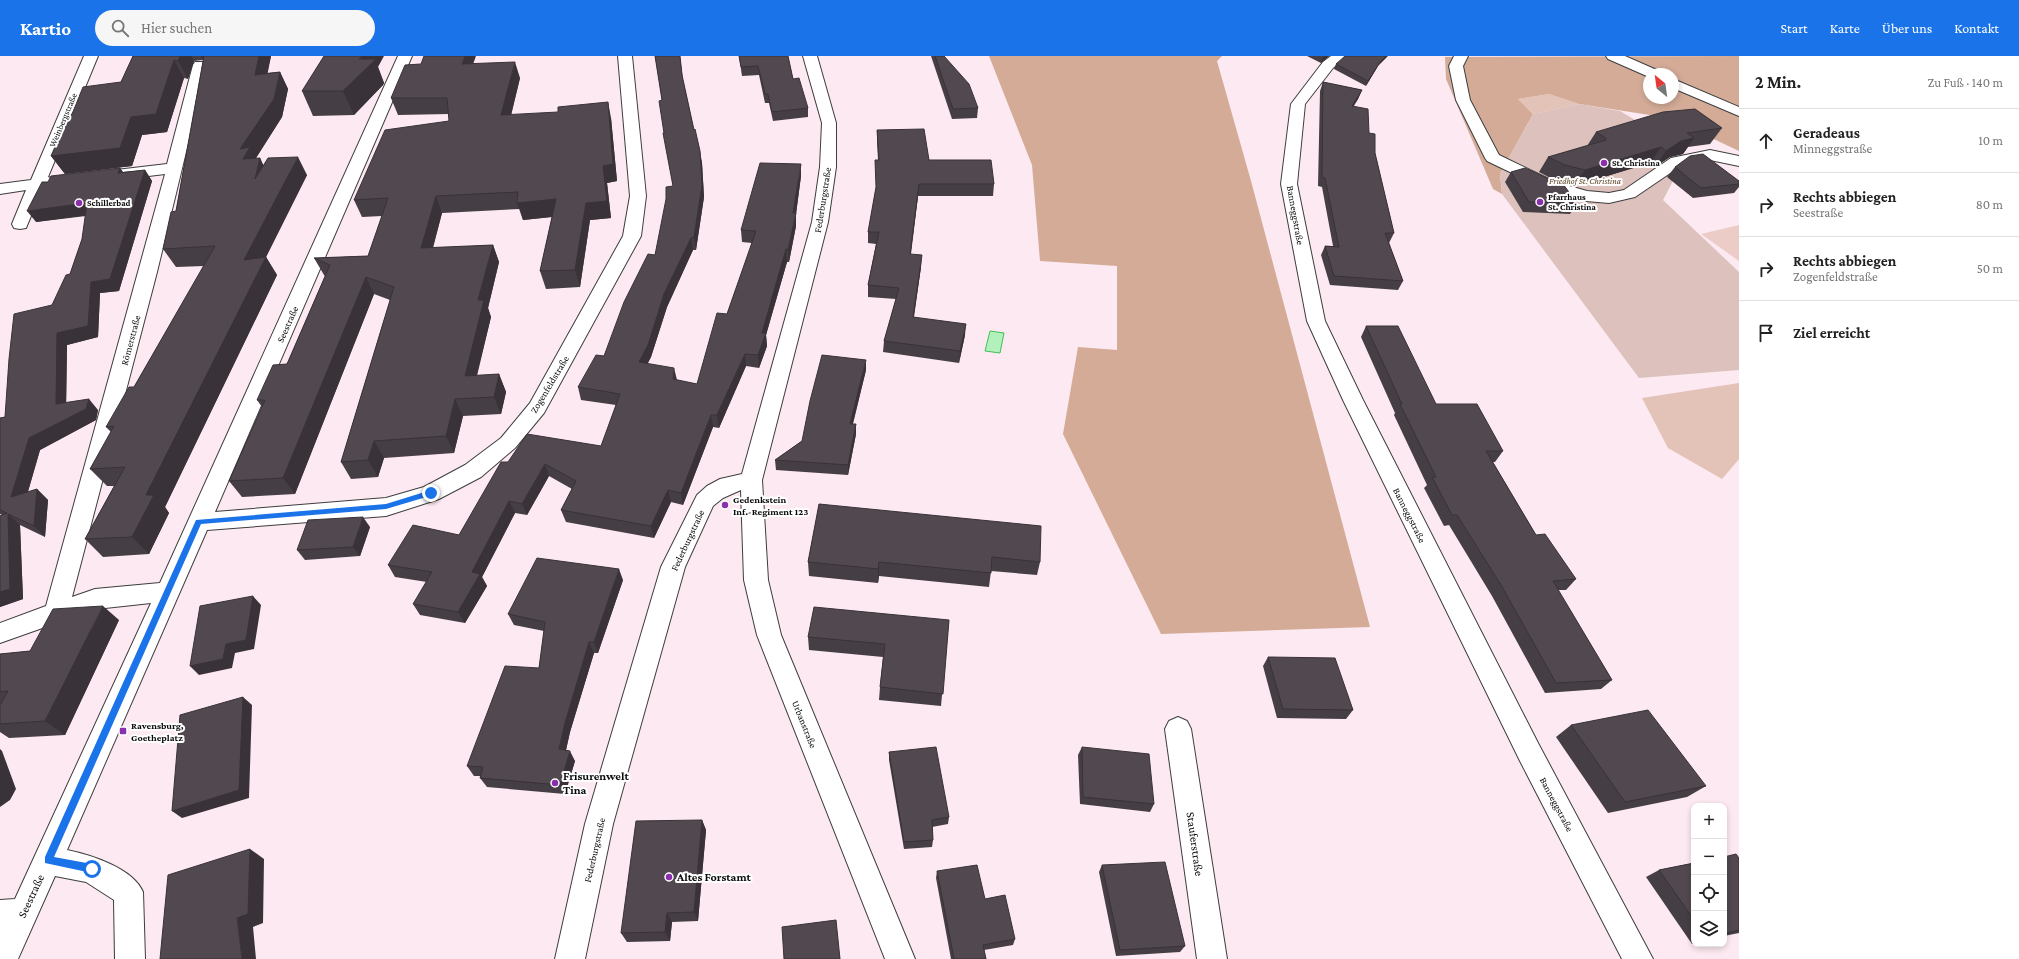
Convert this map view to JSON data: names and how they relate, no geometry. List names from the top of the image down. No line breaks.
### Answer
{"streets":{"street":["Weinbergstraße","Federburgstraße","Banneggstraße","Seestraße","Römerstraße","Zogenfeldstraße","Urbanstraße","Stauferstraße"]},"crossings":[["Federburgstraße","Urbanstraße"],["Seestraße","Zogenfeldstraße"]],"parks":["Friedhof St. Christina"],"places":{"other":["St. Christina","Pfarrhaus St. Christina","Schillerbad","Gedenkstein Inf.-Regiment 123","Frisurenwelt Tina","Altes Forstamt"],"transit":["Ravensburg, Goetheplatz"]},"north":"top left","page":{"header":"Kartio","search":"Hier suchen","nav":["Start","Karte","Über uns","Kontakt"],"heading":["2 Min.","Zu Fuß · 140 m"],"list":[["Geradeaus","Minneggstraße","10 m"],["Rechts abbiegen","Seestraße","80 m"],["Rechts abbiegen","Zogenfeldstraße","50 m"],"Ziel erreicht"],"map_buttons":["+","−"]}}
